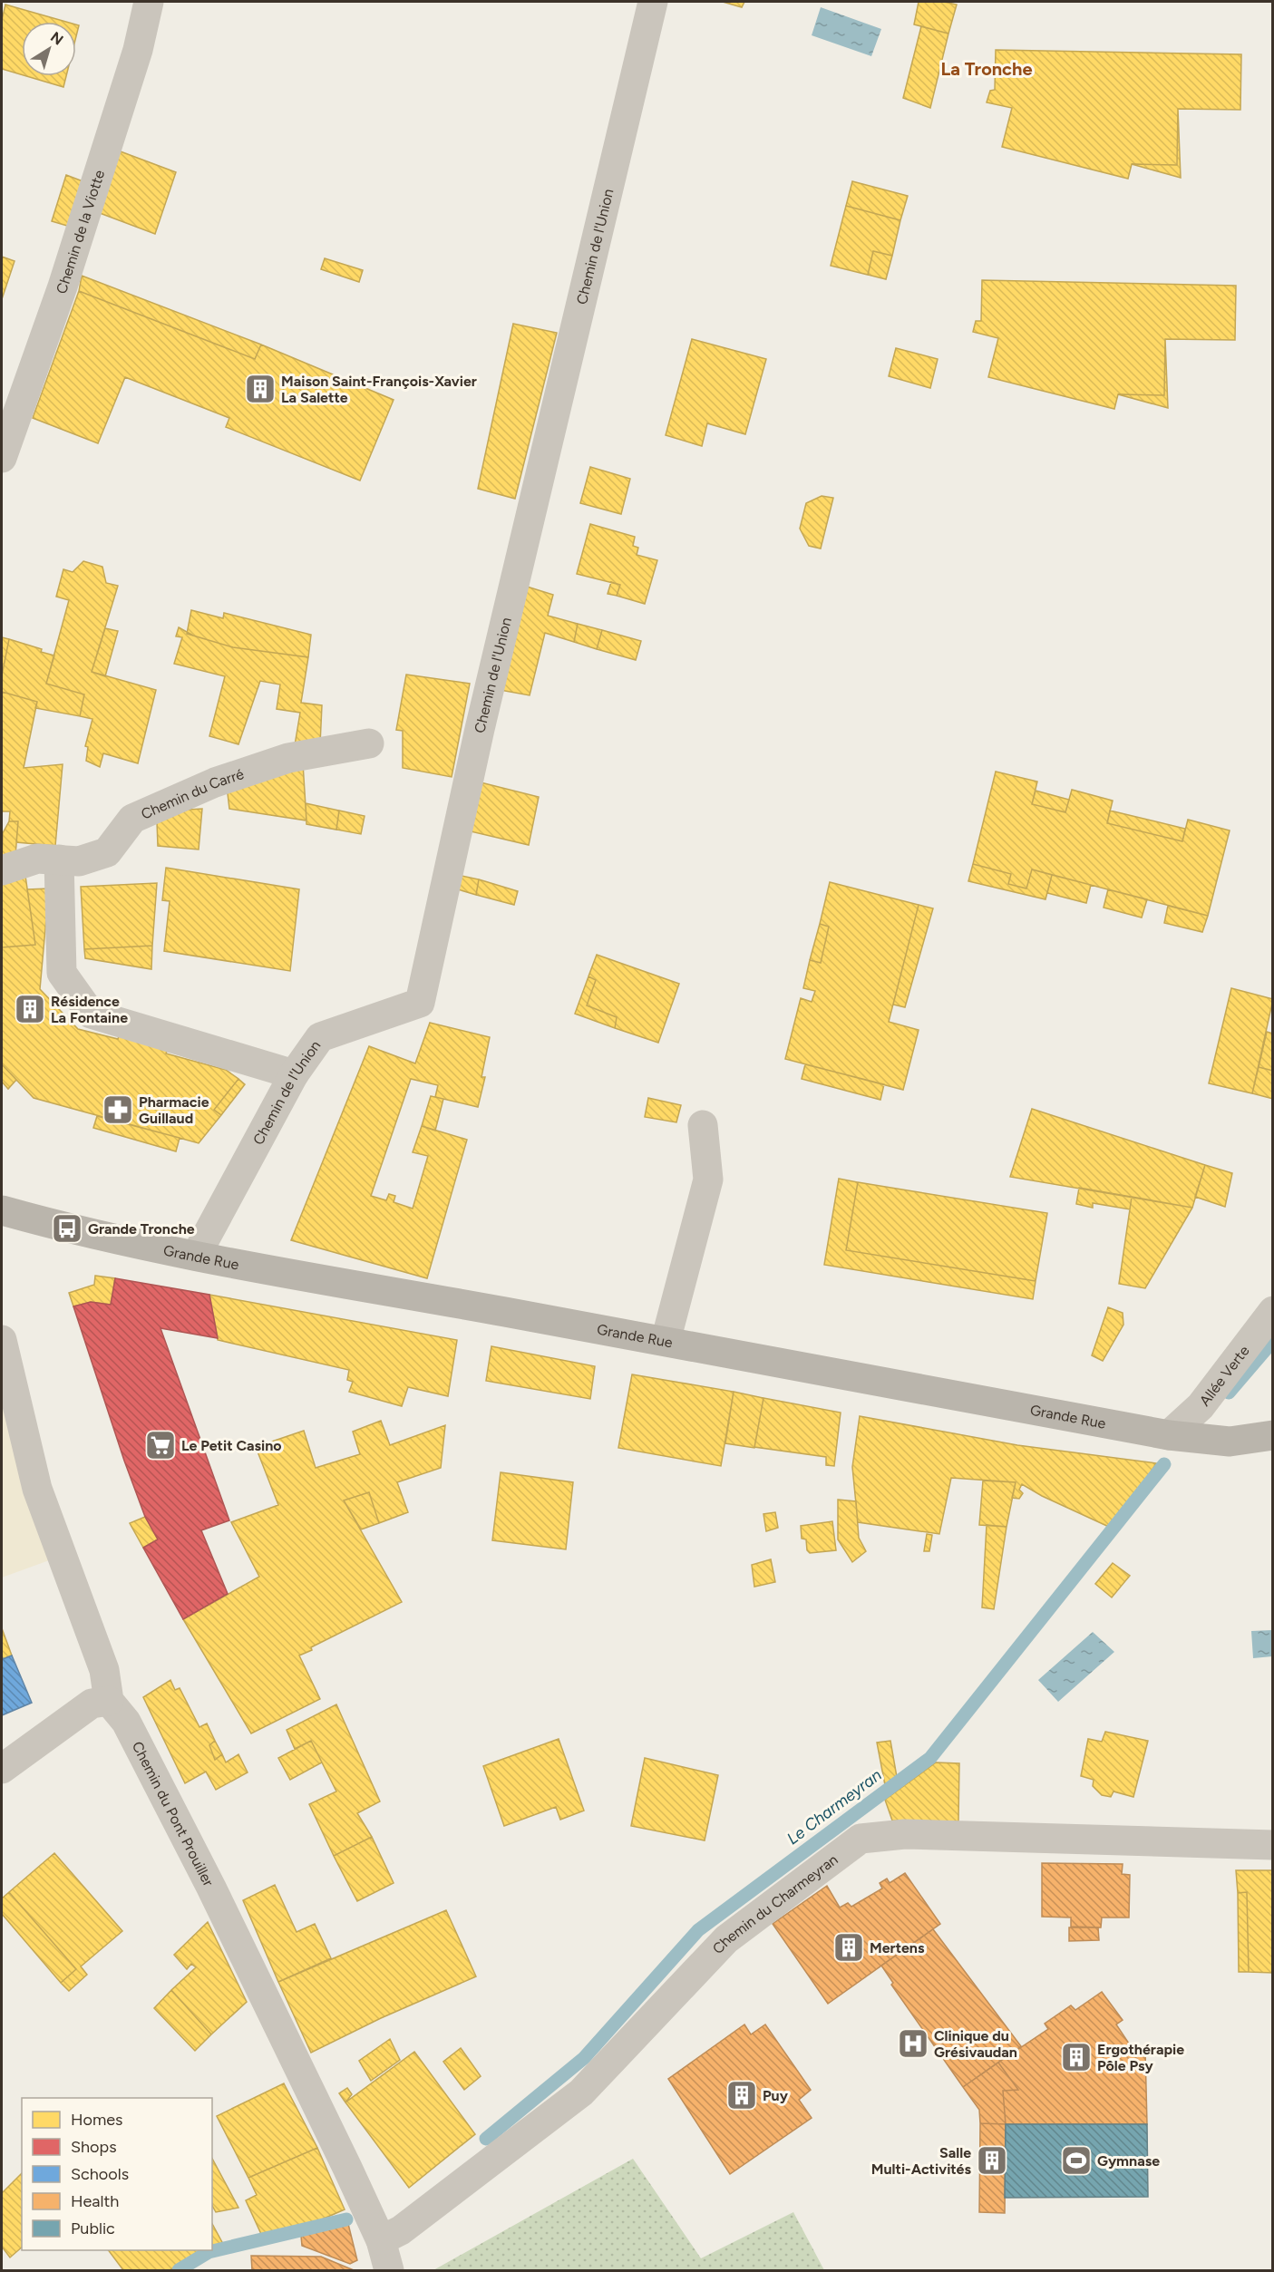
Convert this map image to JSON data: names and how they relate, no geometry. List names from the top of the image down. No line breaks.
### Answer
{"streets":{"street":["Chemin de la Viotte","Chemin de l'Union","Chemin du Carré","Grande Rue","Allée Verte","Chemin du Pont Prouiller","Chemin du Charmeyran"]},"crossings":[["Chemin de l'Union","Grande Rue"],["Grande Rue","Allée Verte"],["Chemin du Pont Prouiller","Chemin du Charmeyran"]],"districts":["La Tronche"],"water":["Le Charmeyran"],"places":{"building":["Maison Saint-François-Xavier La Salette","Résidence La Fontaine","Mertens","Ergothérapie Pôle Psy","Puy","Salle Multi-Activités"],"pharmacy":["Pharmacie Guillaud"],"bus stop":["Grande Tronche"],"supermarket":["Le Petit Casino"],"hospital":["Clinique du Grésivaudan"],"sports":["Gymnase"]},"legend":["Homes","Shops","Schools","Health","Public"],"north":"top right"}
